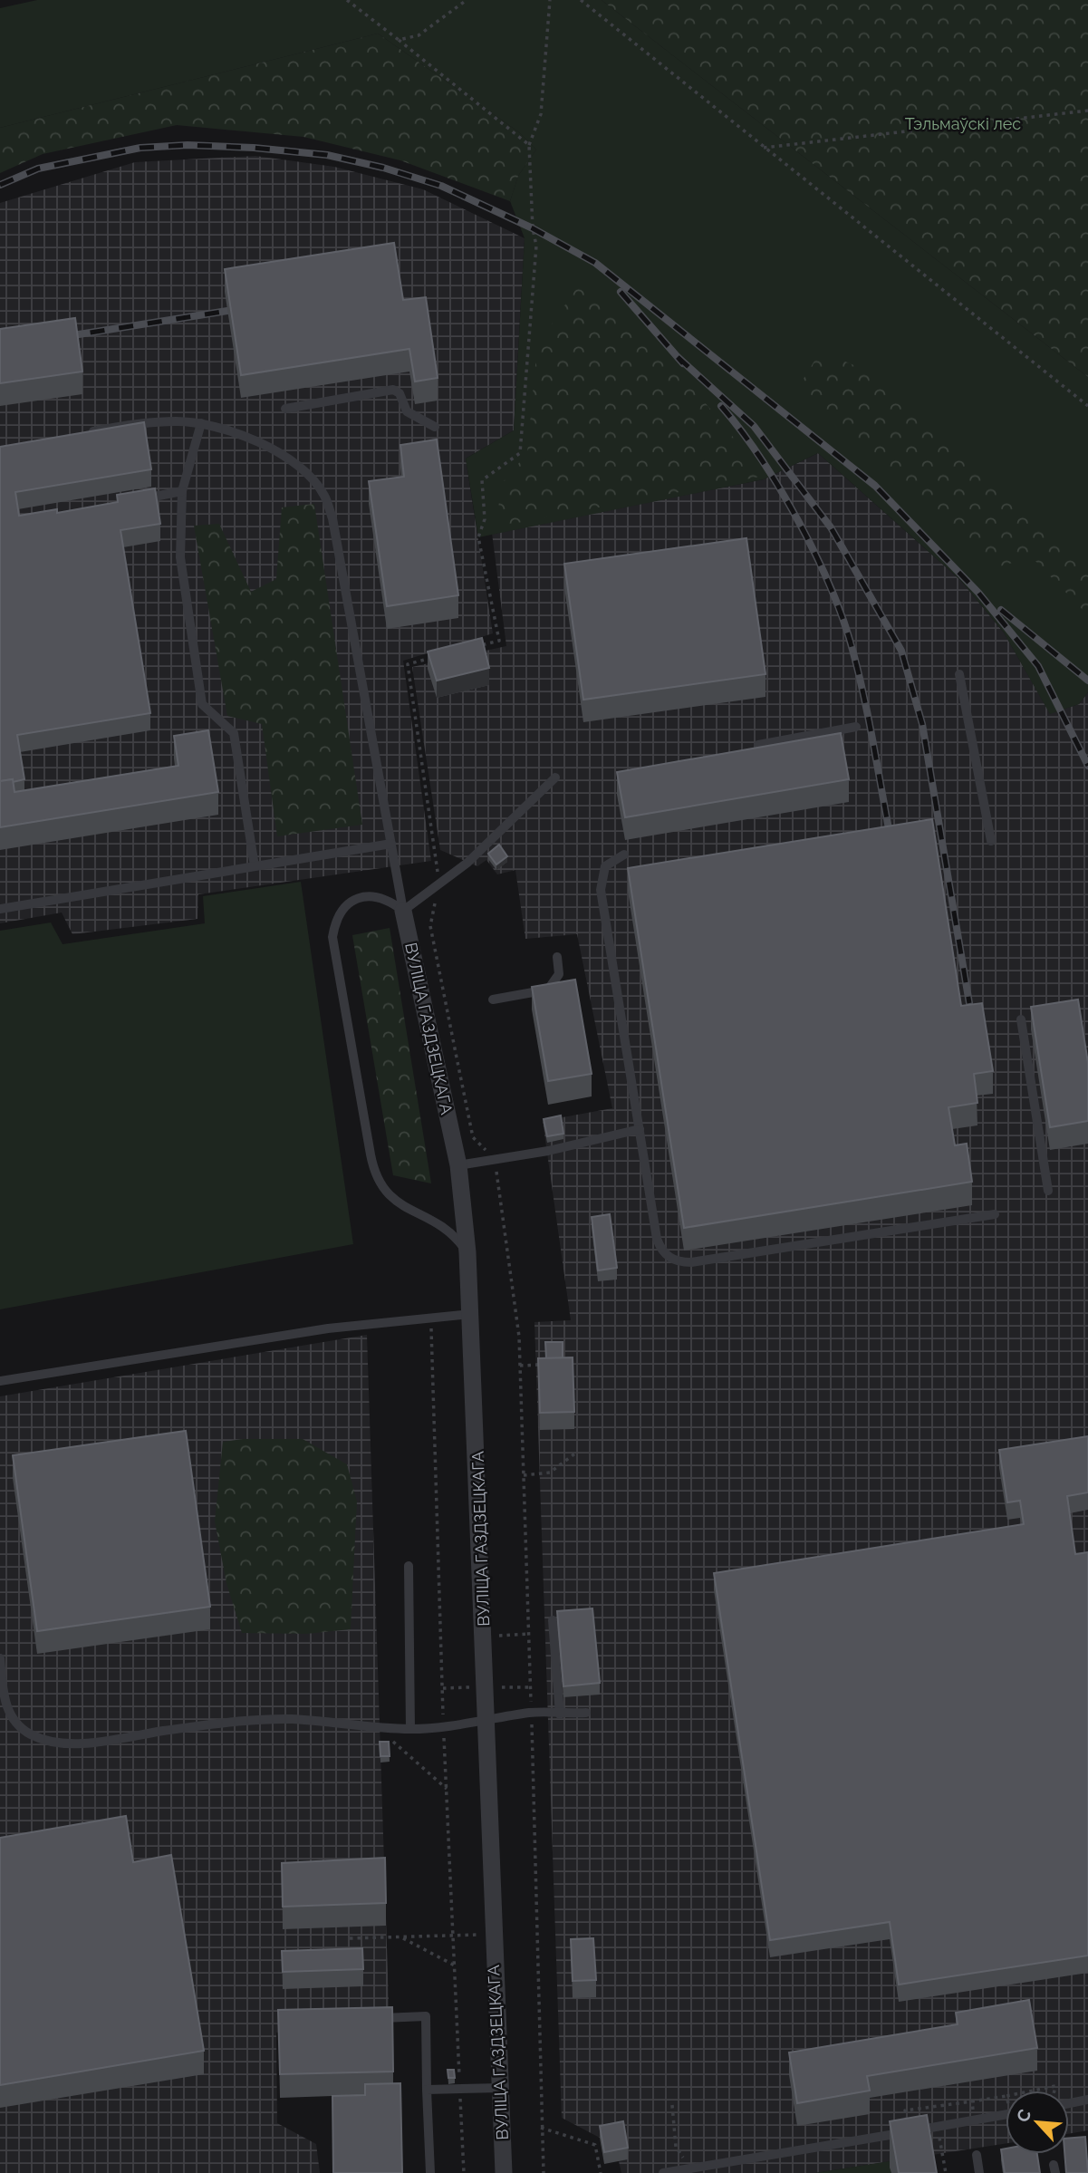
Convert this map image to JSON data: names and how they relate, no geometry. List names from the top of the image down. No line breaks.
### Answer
{"streets":{"street":["ВУЛІЦА ГАЗДЗЕЦКАГА"]},"parks":["Тэльмаўскі лес"],"north":"top left"}
